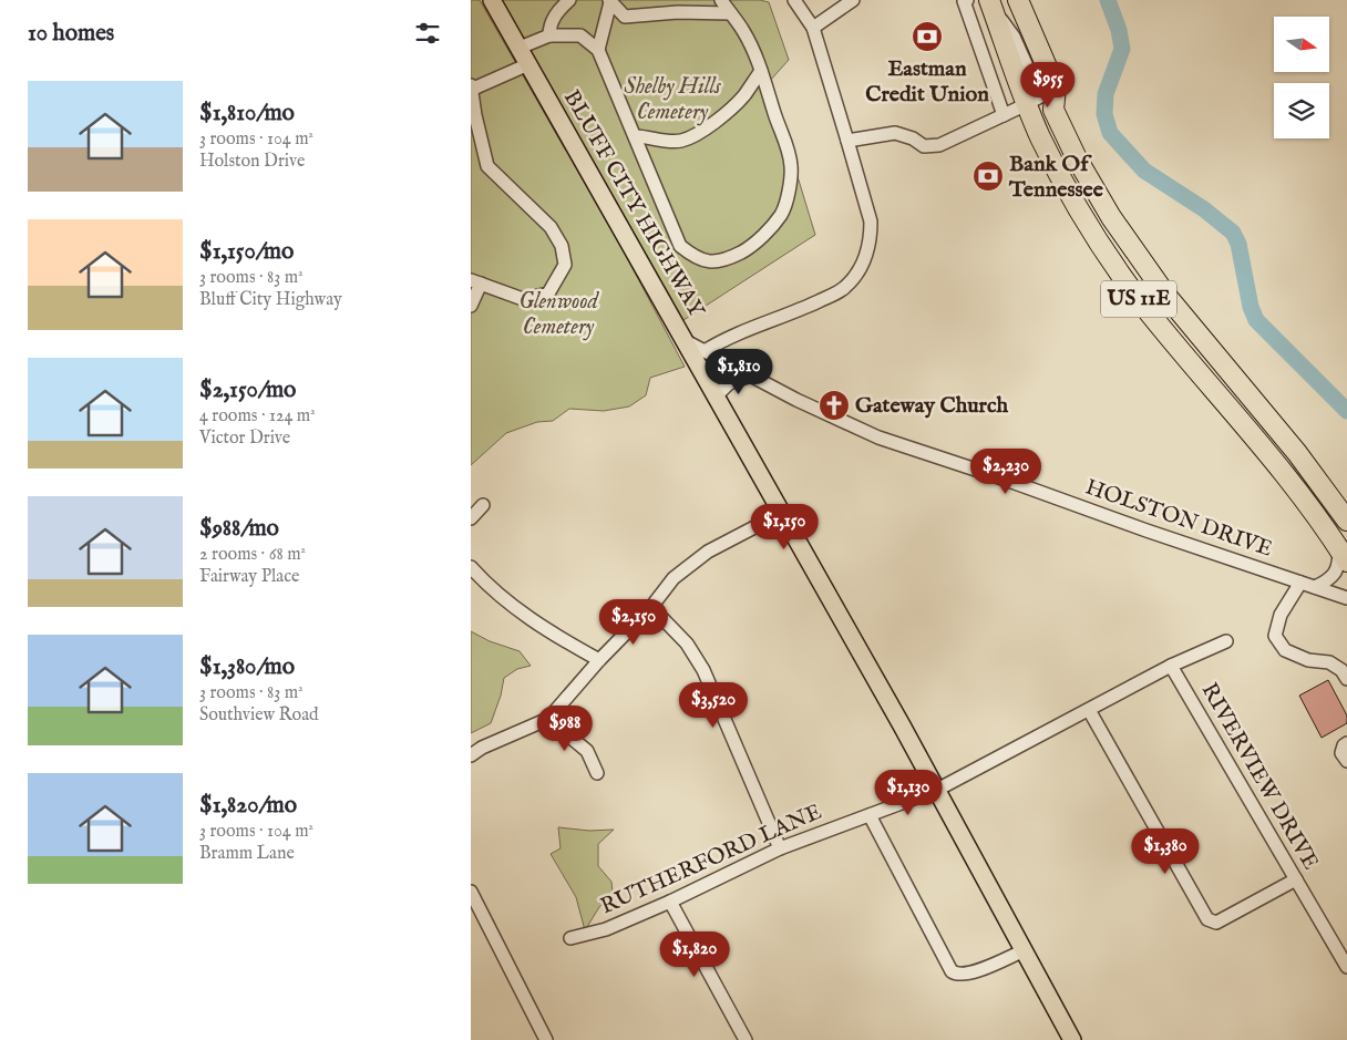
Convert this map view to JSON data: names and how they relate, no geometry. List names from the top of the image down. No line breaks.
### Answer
{"streets":{"highway":["US 11E"],"main road":["BLUFF CITY HIGHWAY"],"street":["HOLSTON DRIVE","RIVERVIEW DRIVE","RUTHERFORD LANE"]},"crossings":[["BLUFF CITY HIGHWAY","HOLSTON DRIVE"],["BLUFF CITY HIGHWAY","RUTHERFORD LANE"],["RIVERVIEW DRIVE","RUTHERFORD LANE"]],"parks":["Shelby Hills Cemetery","Glenwood Cemetery"],"places":{"bank":["Eastman Credit Union","Bank Of Tennessee"],"church":["Gateway Church"]},"north":"right","page":{"heading":"10 homes","price":["$955","$1,810","$2,230","$1,150","$2,150","$3,520","$988","$1,130","$1,380","$1,820"],"list":[{"name":"$1,810/mo","note":"3 rooms · 104 m² · Holston Drive"},{"name":"$1,150/mo","note":"3 rooms · 83 m² · Bluff City Highway"},{"name":"$2,150/mo","note":"4 rooms · 124 m² · Victor Drive"},{"name":"$988/mo","note":"2 rooms · 68 m² · Fairway Place"},{"name":"$1,380/mo","note":"3 rooms · 83 m² · Southview Road"},{"name":"$1,820/mo","note":"3 rooms · 104 m² · Bramm Lane"}]}}
